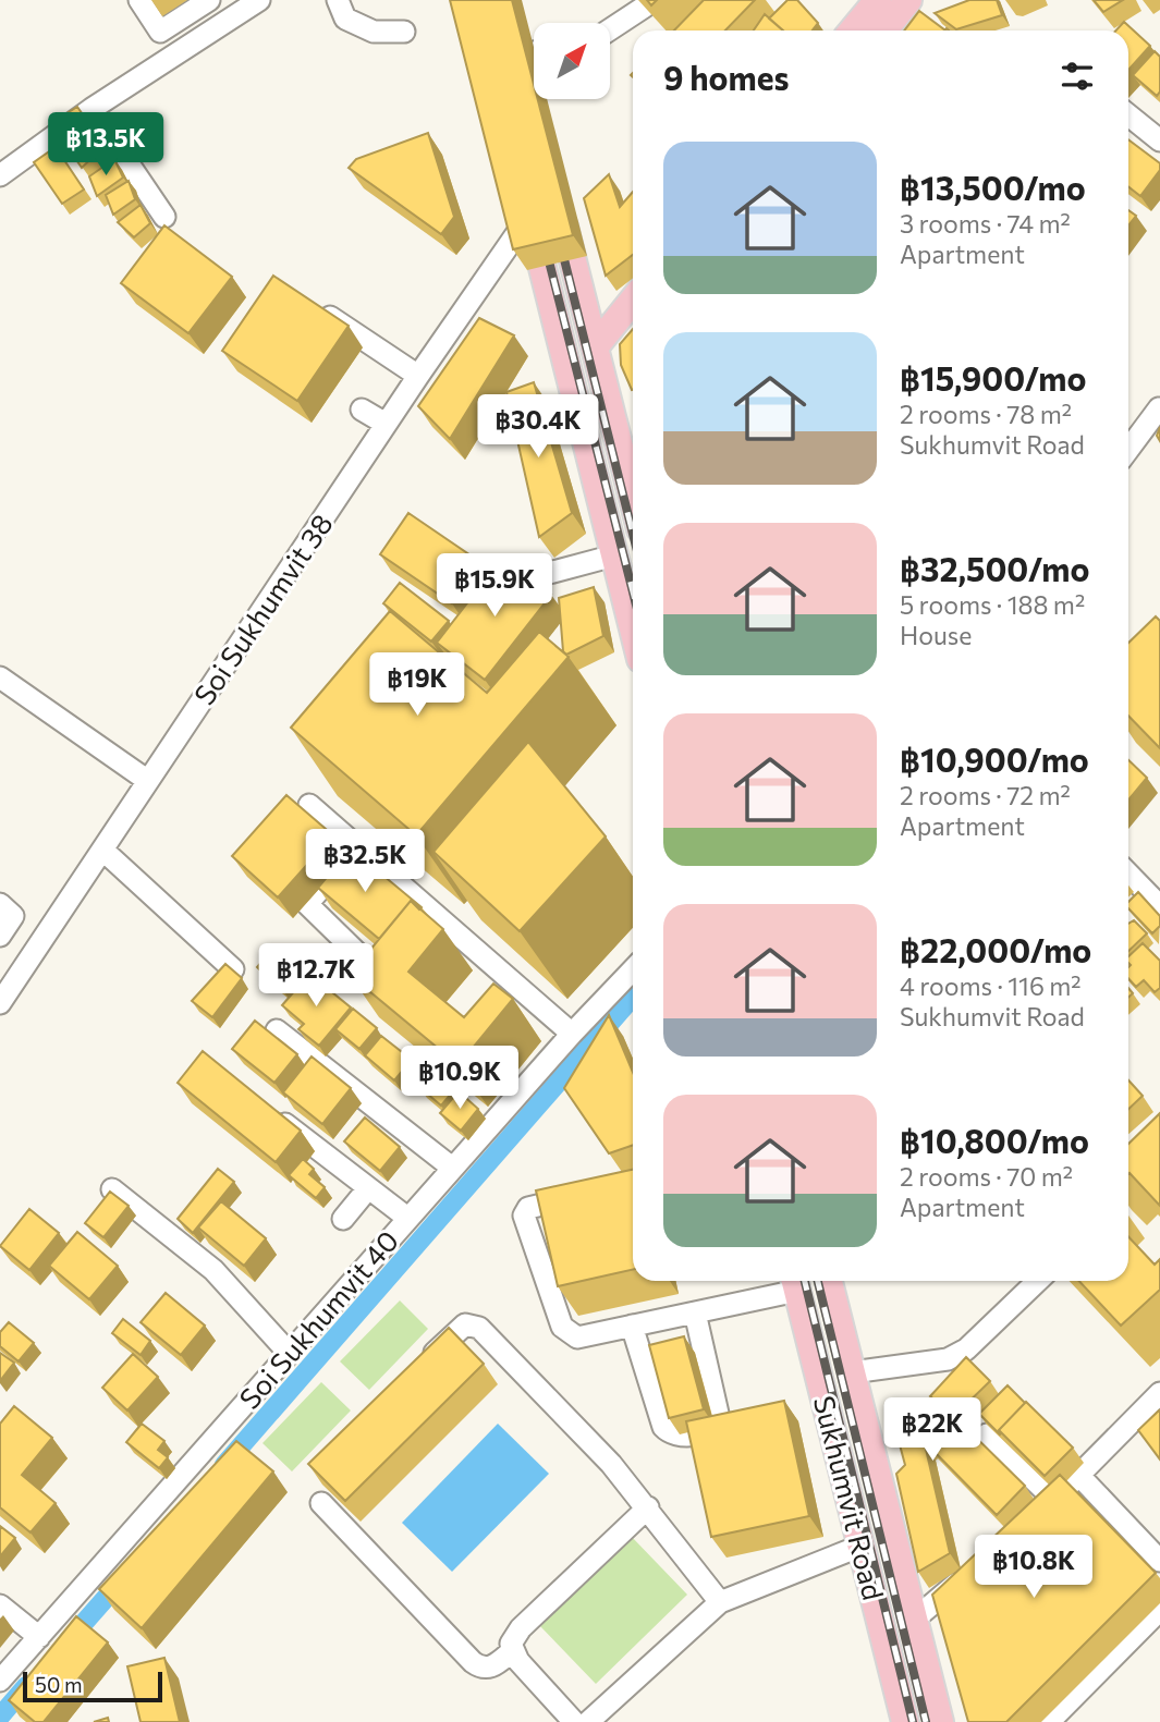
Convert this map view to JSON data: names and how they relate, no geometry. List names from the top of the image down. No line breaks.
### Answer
{"streets":{"main road":["Sukhumvit Road"],"street":["Soi Sukhumvit 38","Soi Sukhumvit 40"]},"scale_bar":"50 m","north":"top right","page":{"heading":"9 homes","price":["฿13.5K","฿30.4K","฿15.9K","฿19K","฿32.5K","฿12.7K","฿10.9K","฿22K","฿10.8K"],"list":[{"name":"฿13,500/mo","note":"3 rooms · 74 m² · Apartment"},{"name":"฿15,900/mo","note":"2 rooms · 78 m² · Sukhumvit Road"},{"name":"฿32,500/mo","note":"5 rooms · 188 m² · House"},{"name":"฿10,900/mo","note":"2 rooms · 72 m² · Apartment"},{"name":"฿22,000/mo","note":"4 rooms · 116 m² · Sukhumvit Road"},{"name":"฿10,800/mo","note":"2 rooms · 70 m² · Apartment"}],"scale":"50 m"}}
